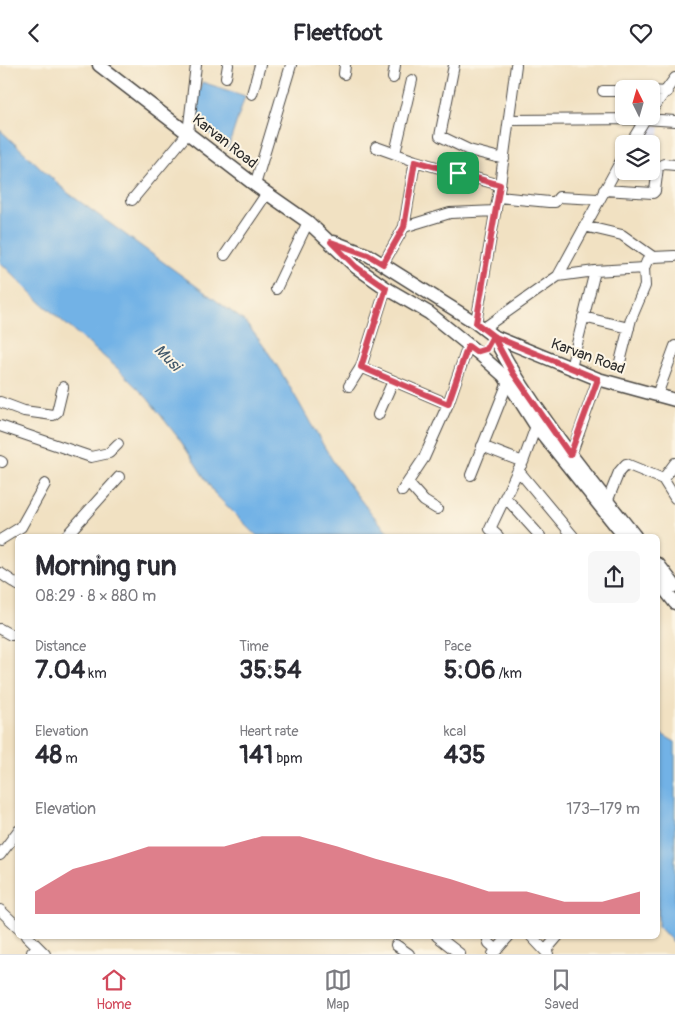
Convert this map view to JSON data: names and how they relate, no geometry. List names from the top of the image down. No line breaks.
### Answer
{"streets":{"street":["Karvan Road"]},"water":["Musi"],"north":"top","page":{"header":"Fleetfoot","heading":["Morning run","08:29 · 8 × 880 m"],"stats":[["Distance","7.04 km"],["Time","35:54"],["Pace","5:06 /km"],["Elevation","48 m"],["Heart rate","141 bpm"],["kcal","435"]],"chart":["Elevation","173–179 m"],"tabs":["Home","Map","Saved"]}}
